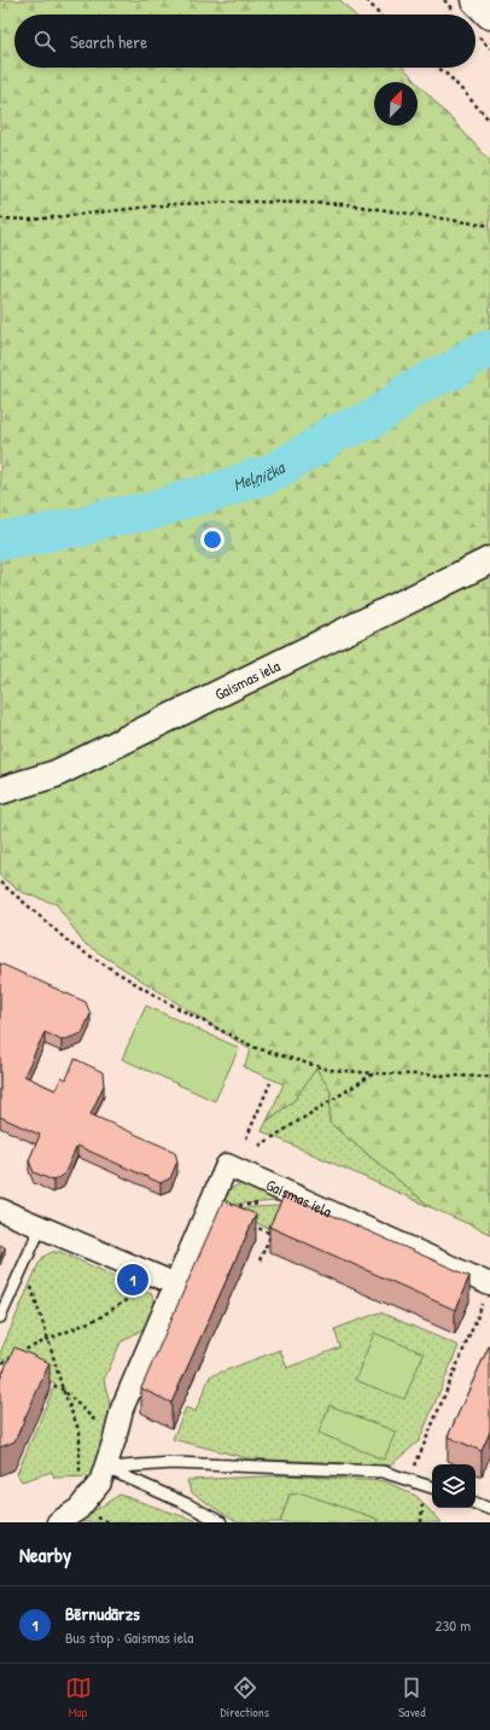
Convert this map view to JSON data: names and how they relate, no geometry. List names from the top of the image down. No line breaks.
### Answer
{"streets":{"street":["Gaismas iela"]},"water":["Meļņička"],"north":"top right","page":{"search":"Search here","pins":"1","heading":"Nearby","list":[{"mark":"1","name":"Bērnudārzs","note":"Bus stop · Gaismas iela","value":"230 m"}],"nav":["Map","Directions","Saved"]}}
